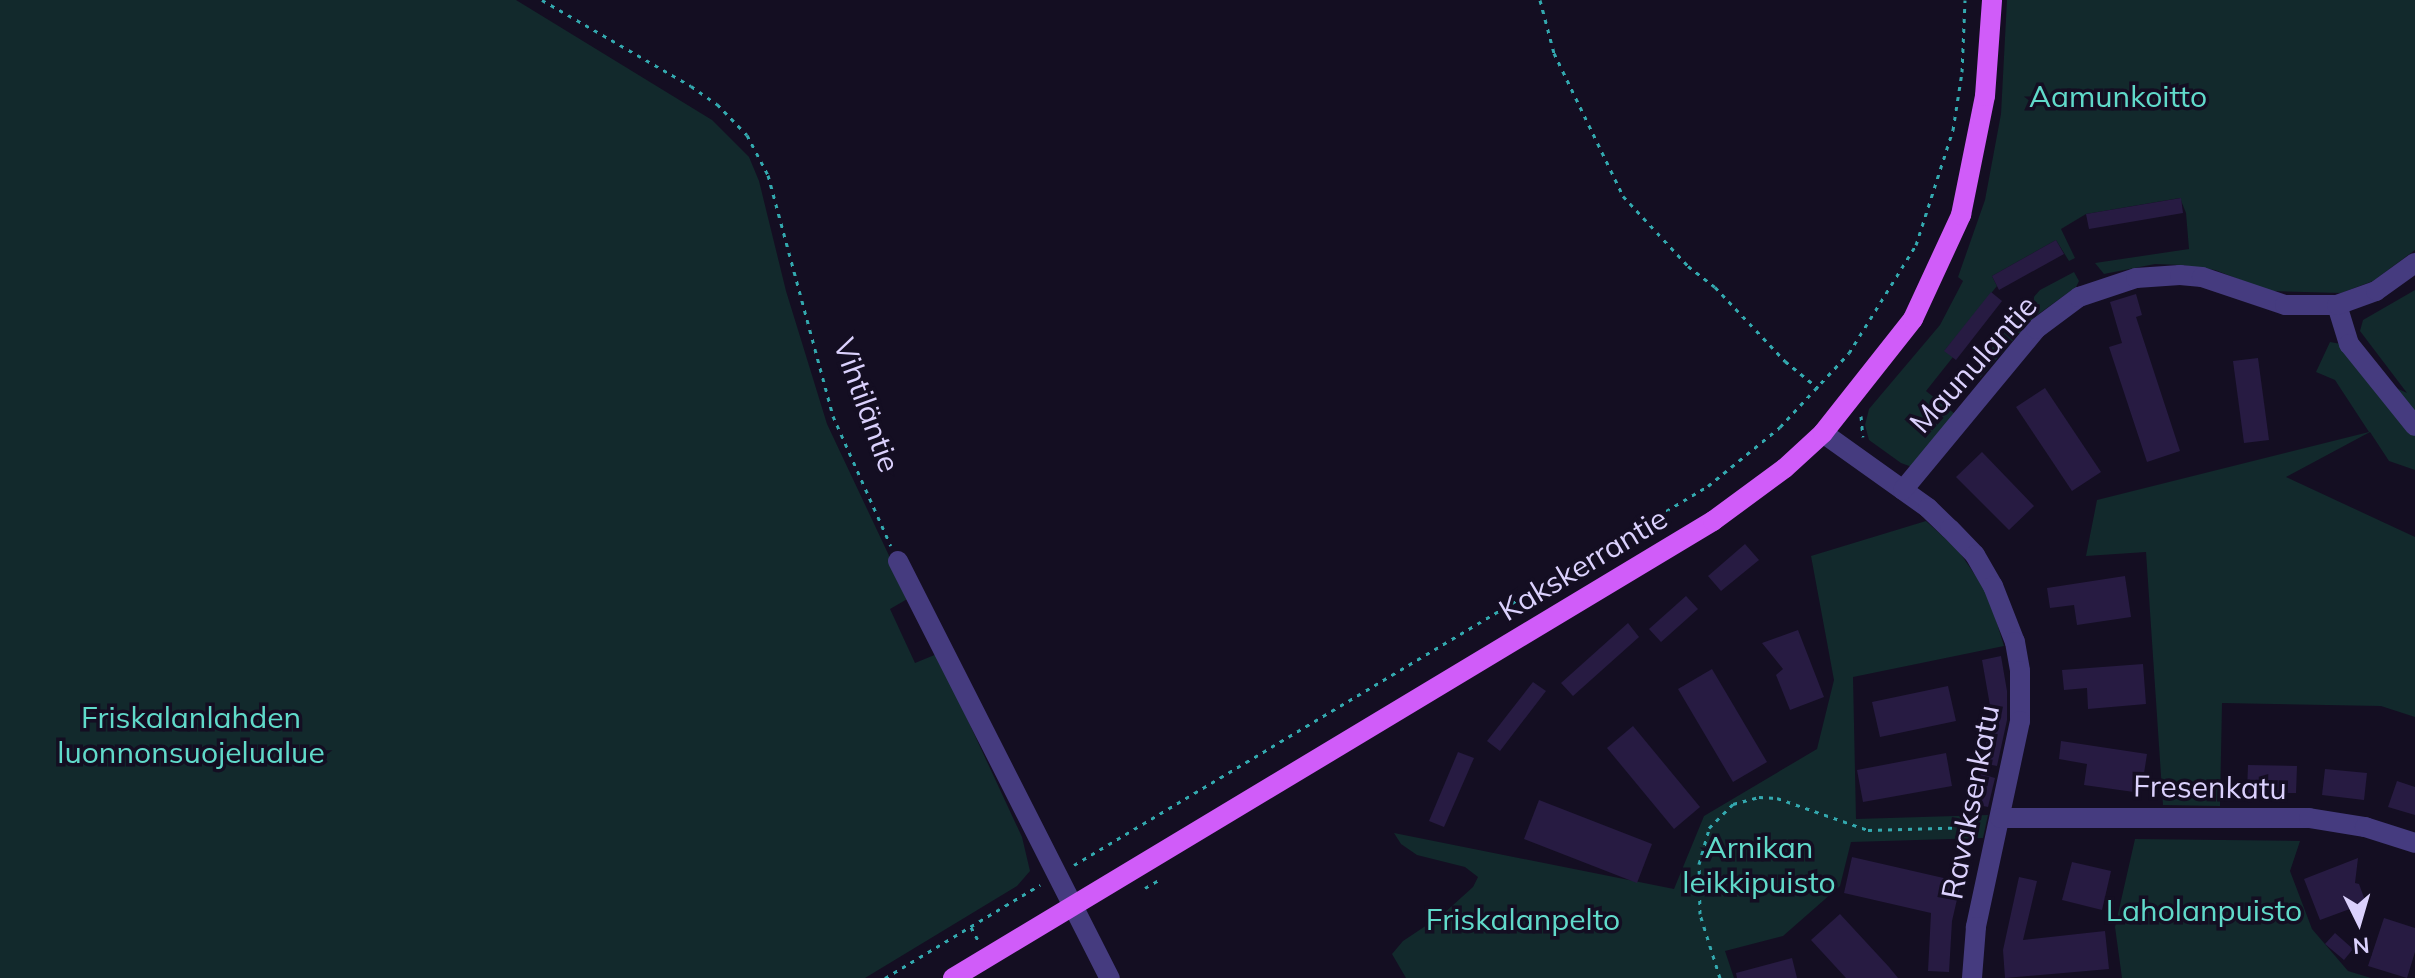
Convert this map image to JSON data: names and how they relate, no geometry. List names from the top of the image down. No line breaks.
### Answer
{"streets":{"main road":["Kakskerrantie"],"street":["Maunulantie","Fresenkatu","Ravaksenkatu"],"path":["Vihtiläntie"]},"crossings":[["Maunulantie","Ravaksenkatu"],["Kakskerrantie","Ravaksenkatu"],["Fresenkatu","Ravaksenkatu"]],"parks":["Aamunkoitto","Friskalanlahden luonnonsuojelualue","Arnikan leikkipuisto","Laholanpuisto","Friskalanpelto"],"north":"bottom"}
